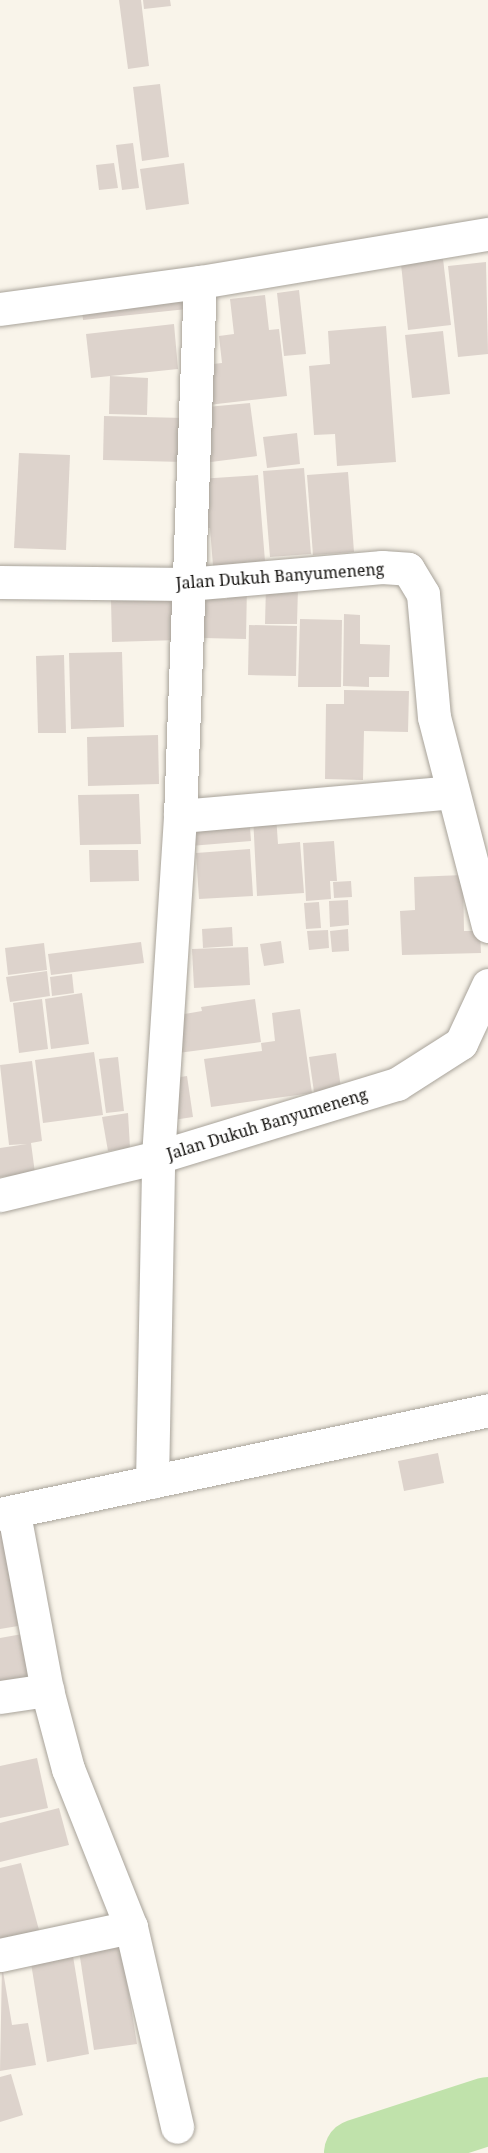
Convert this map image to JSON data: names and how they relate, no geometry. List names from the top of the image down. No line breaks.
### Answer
{"streets":{"street":["Jalan Dukuh Banyumeneng"]}}
